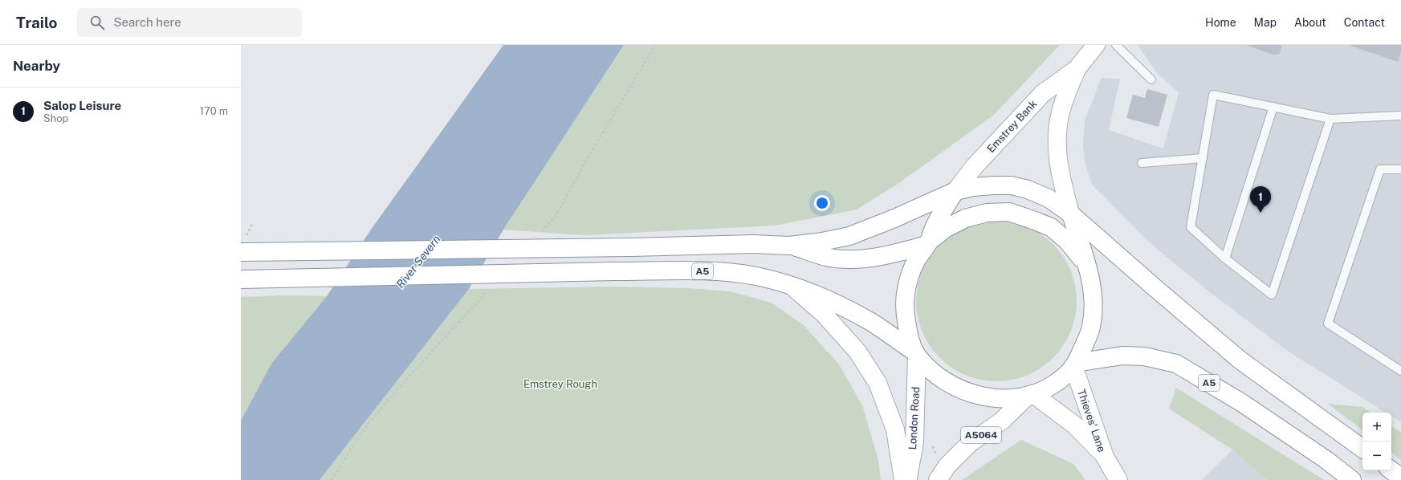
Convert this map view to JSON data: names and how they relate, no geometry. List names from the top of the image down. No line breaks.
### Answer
{"streets":{"main road":["Emstrey Bank","A5","London Road","Thieves' Lane","A5064"]},"crossings":[["Emstrey Bank","A5"],["Emstrey Bank","Thieves' Lane"],["Emstrey Bank","A5064"],["A5","London Road"],["A5","Thieves' Lane"],["Thieves' Lane","A5064"]],"water":["River Severn"],"parks":["Emstrey Rough"],"page":{"header":"Trailo","search":"Search here","nav":["Home","Map","About","Contact"],"heading":"Nearby","list":[{"mark":"1","name":"Salop Leisure","note":"Shop","value":"170 m"}],"pins":"1","map_buttons":["+","−"]}}
